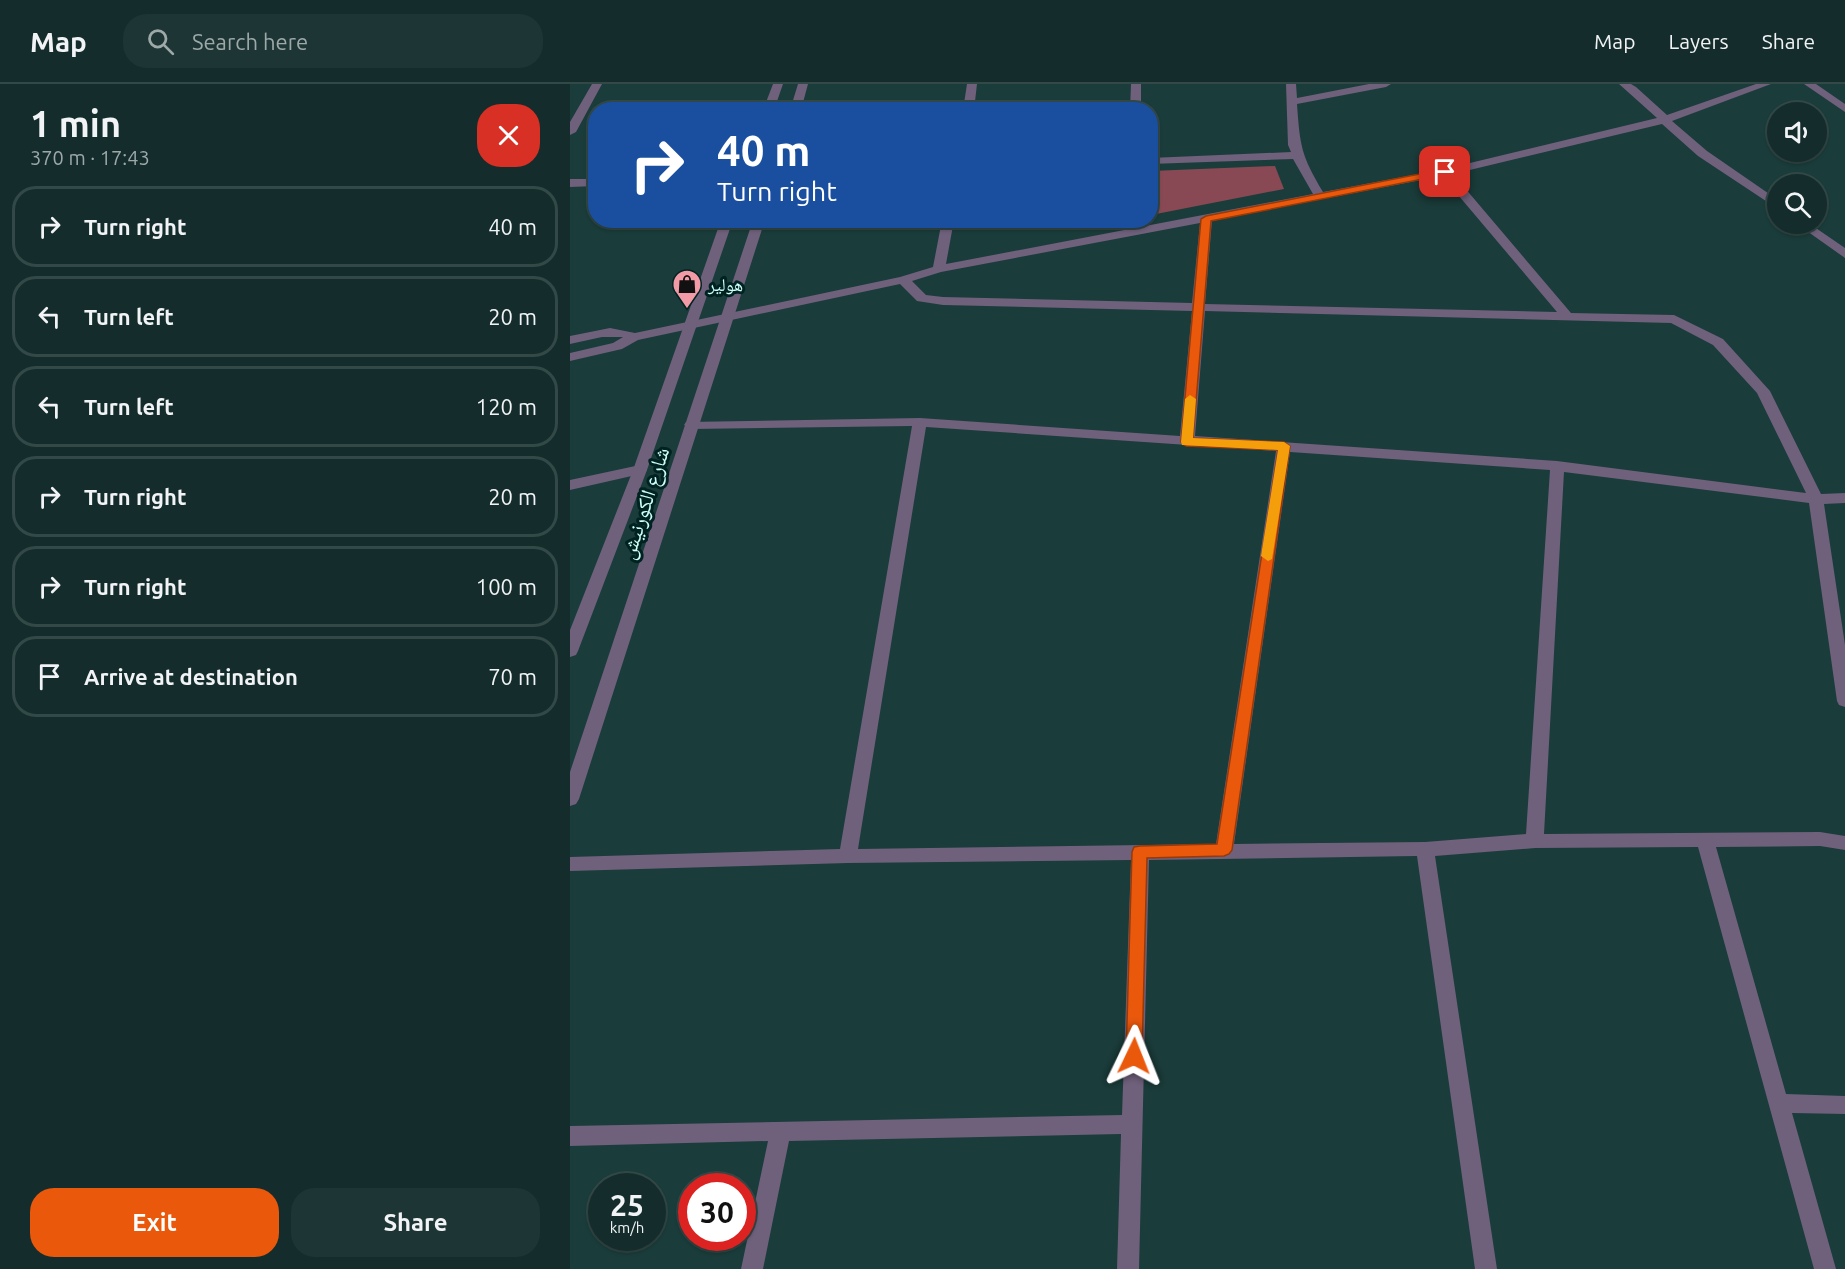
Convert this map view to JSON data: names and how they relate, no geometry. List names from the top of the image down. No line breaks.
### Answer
{"streets":{"street":["شارع الكورنيش"]},"places":{"shop":["هولير"]},"page":{"header":"Map","search":"Search here","nav":["Map","Layers","Share"],"heading":["1 min","370 m · 17:43"],"turn":["40 m","Turn right"],"list":[{"name":"Turn right","value":"40 m"},{"name":"Turn left","value":"20 m"},{"name":"Turn left","value":"120 m"},{"name":"Turn right","value":"20 m"},{"name":"Turn right","value":"100 m"},{"name":"Arrive at destination","value":"70 m"}],"speed":"25 km/h","limit":"30","buttons":["Exit","Share"]}}
